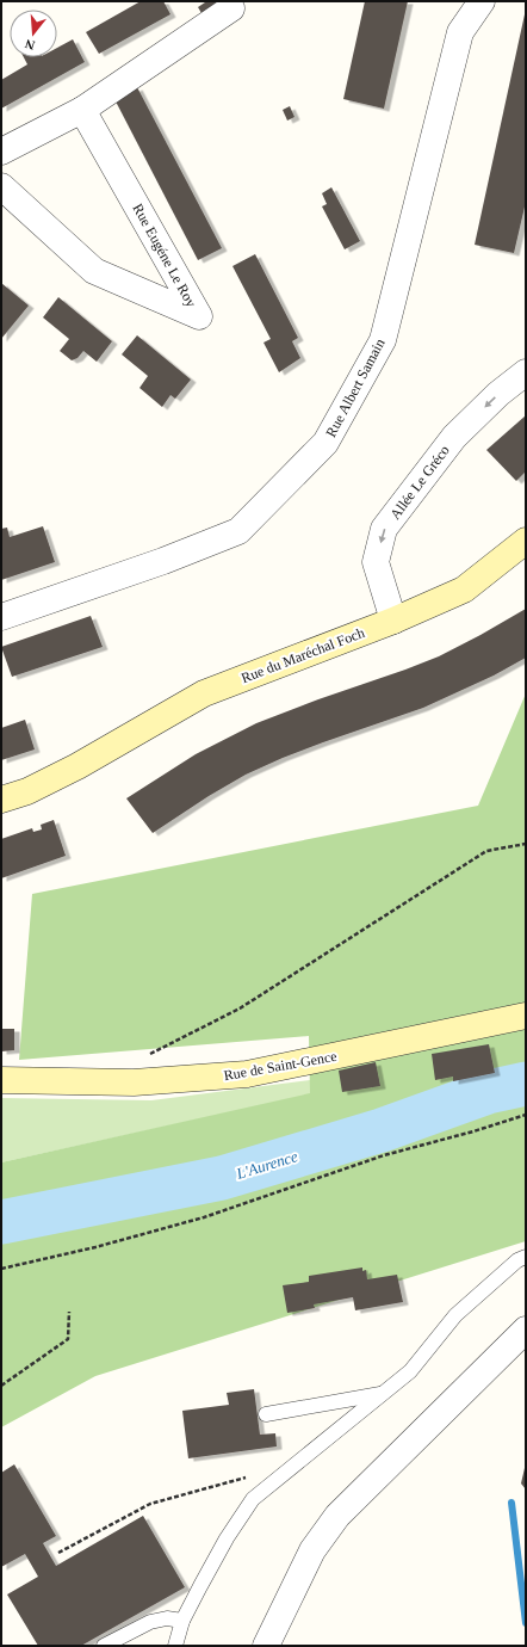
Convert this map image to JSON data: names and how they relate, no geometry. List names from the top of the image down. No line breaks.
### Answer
{"streets":{"street":["Rue Eugéne Le Roy","Rue Albert Samain","Allée Le Gréco","Rue du Maréchal Foch","Rue de Saint-Gence"]},"crossings":[["Allée Le Gréco","Rue du Maréchal Foch"]],"one_way":["Allée Le Gréco"],"water":["L'Aurence"],"north":"bottom"}
